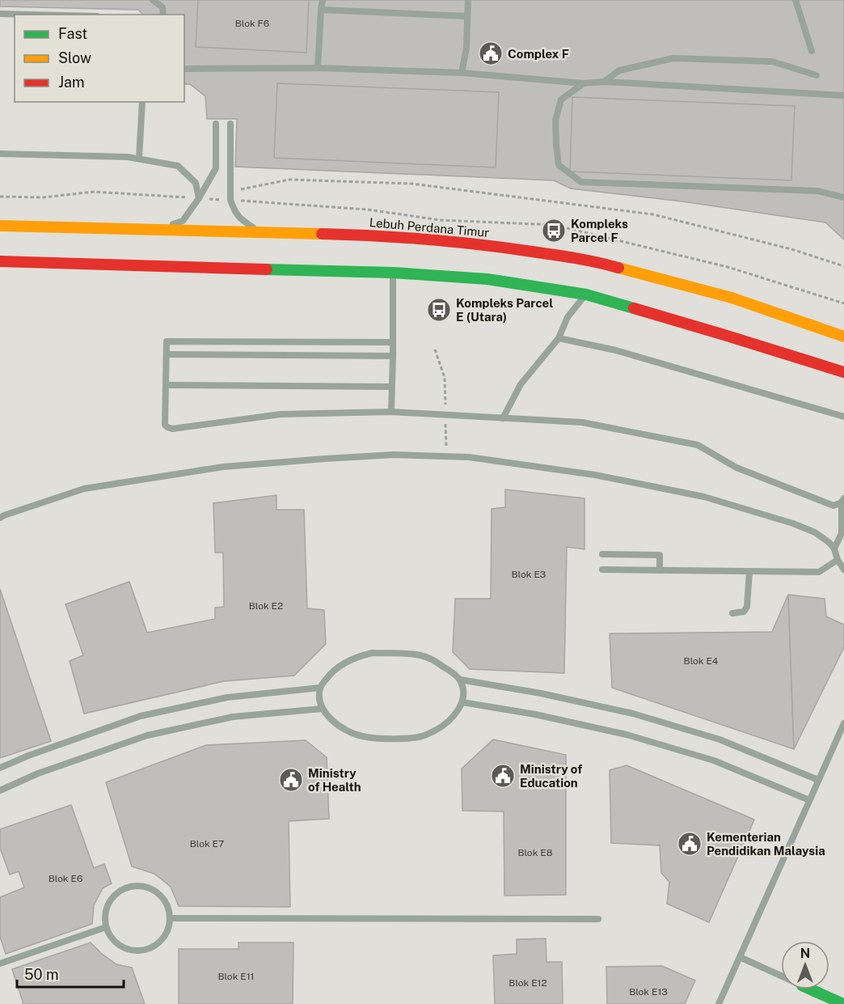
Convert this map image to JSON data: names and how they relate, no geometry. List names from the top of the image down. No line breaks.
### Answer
{"streets":{"main road":["Lebuh Perdana Timur"]},"places":{"public building":["Complex F","Ministry of Education","Ministry of Health","Kementerian Pendidikan Malaysia"],"bus stop":["Kompleks Parcel F","Kompleks Parcel E (Utara)"]},"house_numbers":["Blok F6","Blok E3","Blok E2","Blok E4","Blok E7","Blok E8","Blok E6","Blok E11","Blok E12","Blok E13"],"legend":["Fast","Slow","Jam"],"scale_bar":"50 m","north":"top"}
